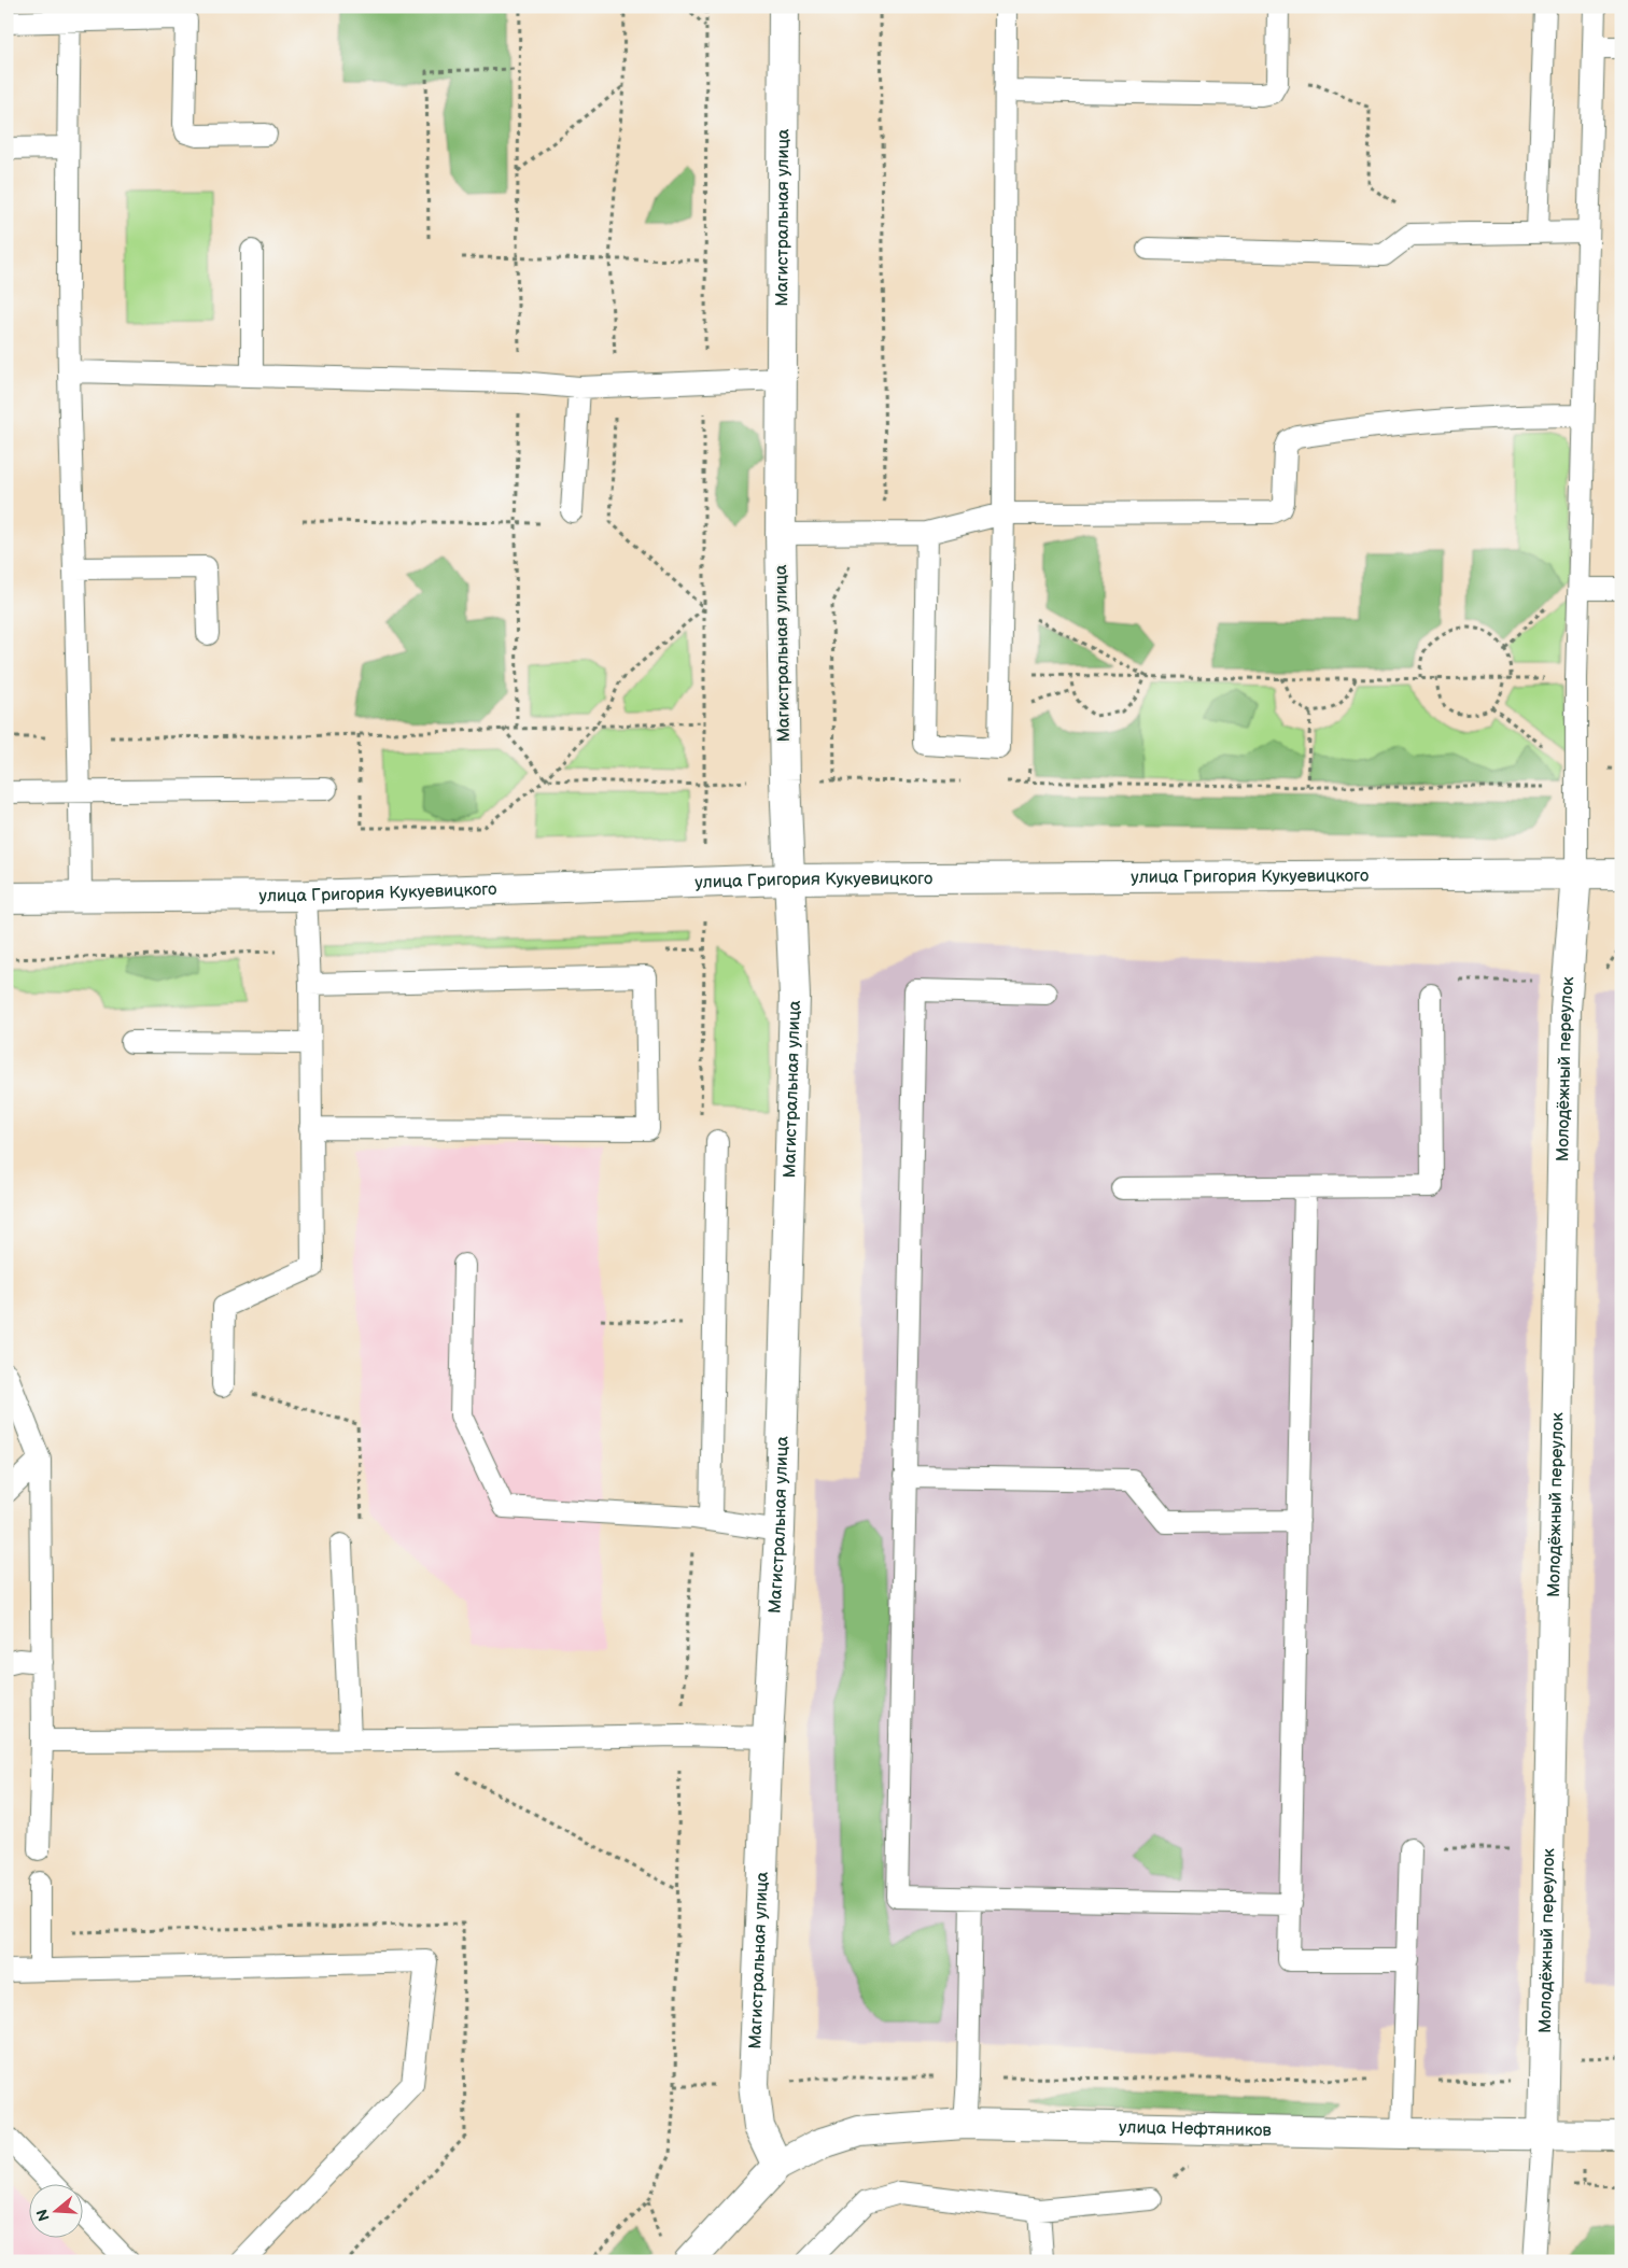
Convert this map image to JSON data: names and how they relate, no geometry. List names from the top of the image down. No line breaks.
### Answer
{"streets":{"street":["Магистральная улица","улица Григория Кукуевицкого","Молодёжный переулок","улица Нефтяников"]},"crossings":[["Магистральная улица","улица Григория Кукуевицкого"],["Магистральная улица","улица Нефтяников"],["улица Григория Кукуевицкого","Молодёжный переулок"],["Молодёжный переулок","улица Нефтяников"]],"north":"left"}
